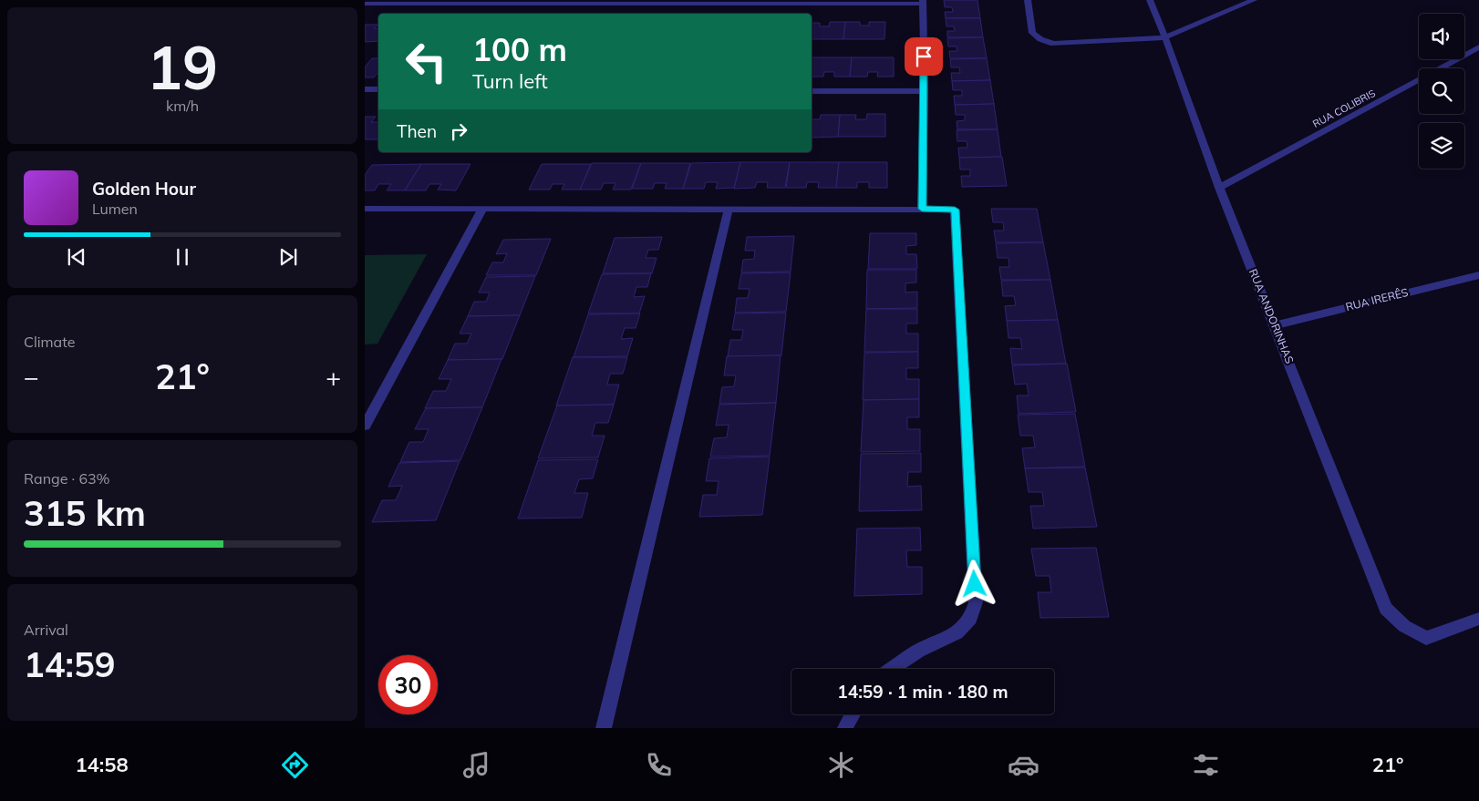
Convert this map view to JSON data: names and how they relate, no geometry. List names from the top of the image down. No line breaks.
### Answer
{"streets":{"street":["RUA COLIBRIS","RUA IRERÊS","RUA ANDORINHAS"]},"crossings":[["RUA COLIBRIS","RUA ANDORINHAS"],["RUA IRERÊS","RUA ANDORINHAS"]],"page":{"tile":[["19","km/h"],"Climate",["Range · 63%","315 km"],["Arrival","14:59"]],"turn":["100 m","Turn left"],"then":"Then","song":["Golden Hour","Lumen"],"heat":["−","21°","+"],"limit":"30","trip":"14:59 · 1 min · 180 m","tabs":["14:58","21°"]}}
